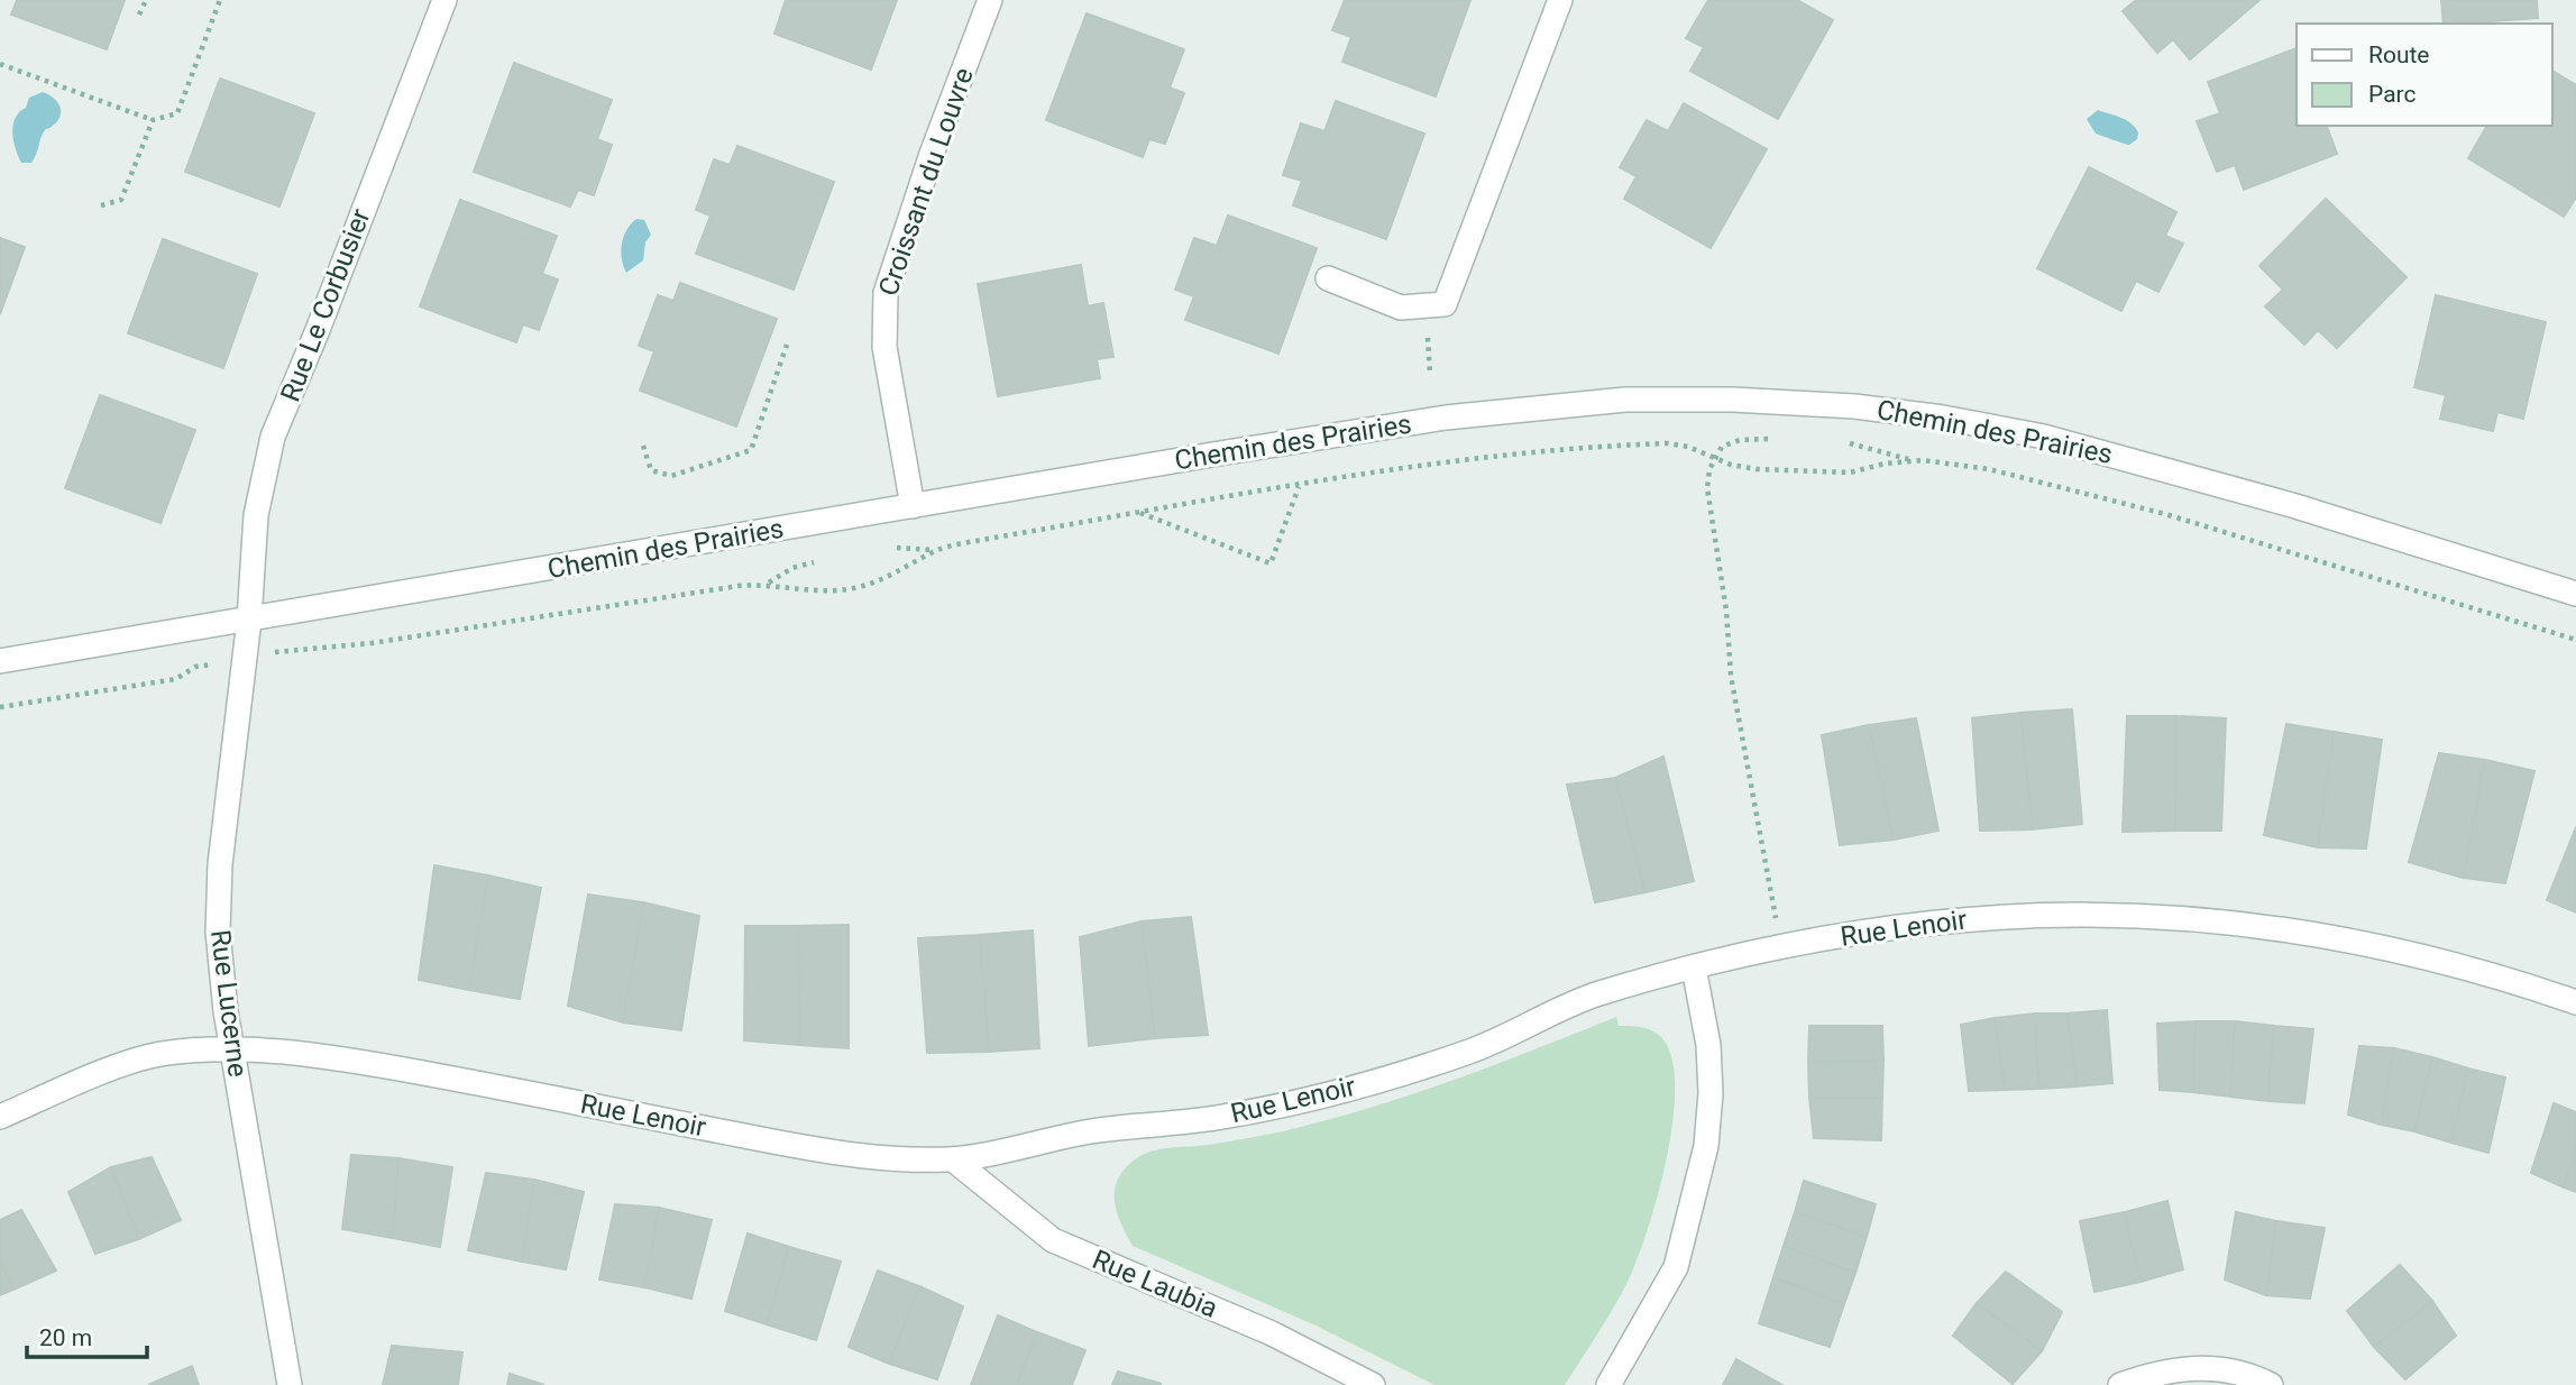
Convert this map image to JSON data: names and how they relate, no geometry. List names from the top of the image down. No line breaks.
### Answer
{"streets":{"street":["Croissant du Louvre","Rue Le Corbusier","Chemin des Prairies","Rue Lenoir","Rue Lucerne","Rue Laubia"]},"crossings":[["Croissant du Louvre","Chemin des Prairies"],["Rue Le Corbusier","Chemin des Prairies"],["Rue Le Corbusier","Rue Lucerne"],["Chemin des Prairies","Rue Lucerne"],["Rue Lenoir","Rue Lucerne"],["Rue Lenoir","Rue Laubia"]],"legend":["Route","Parc"],"scale_bar":"20 m"}
